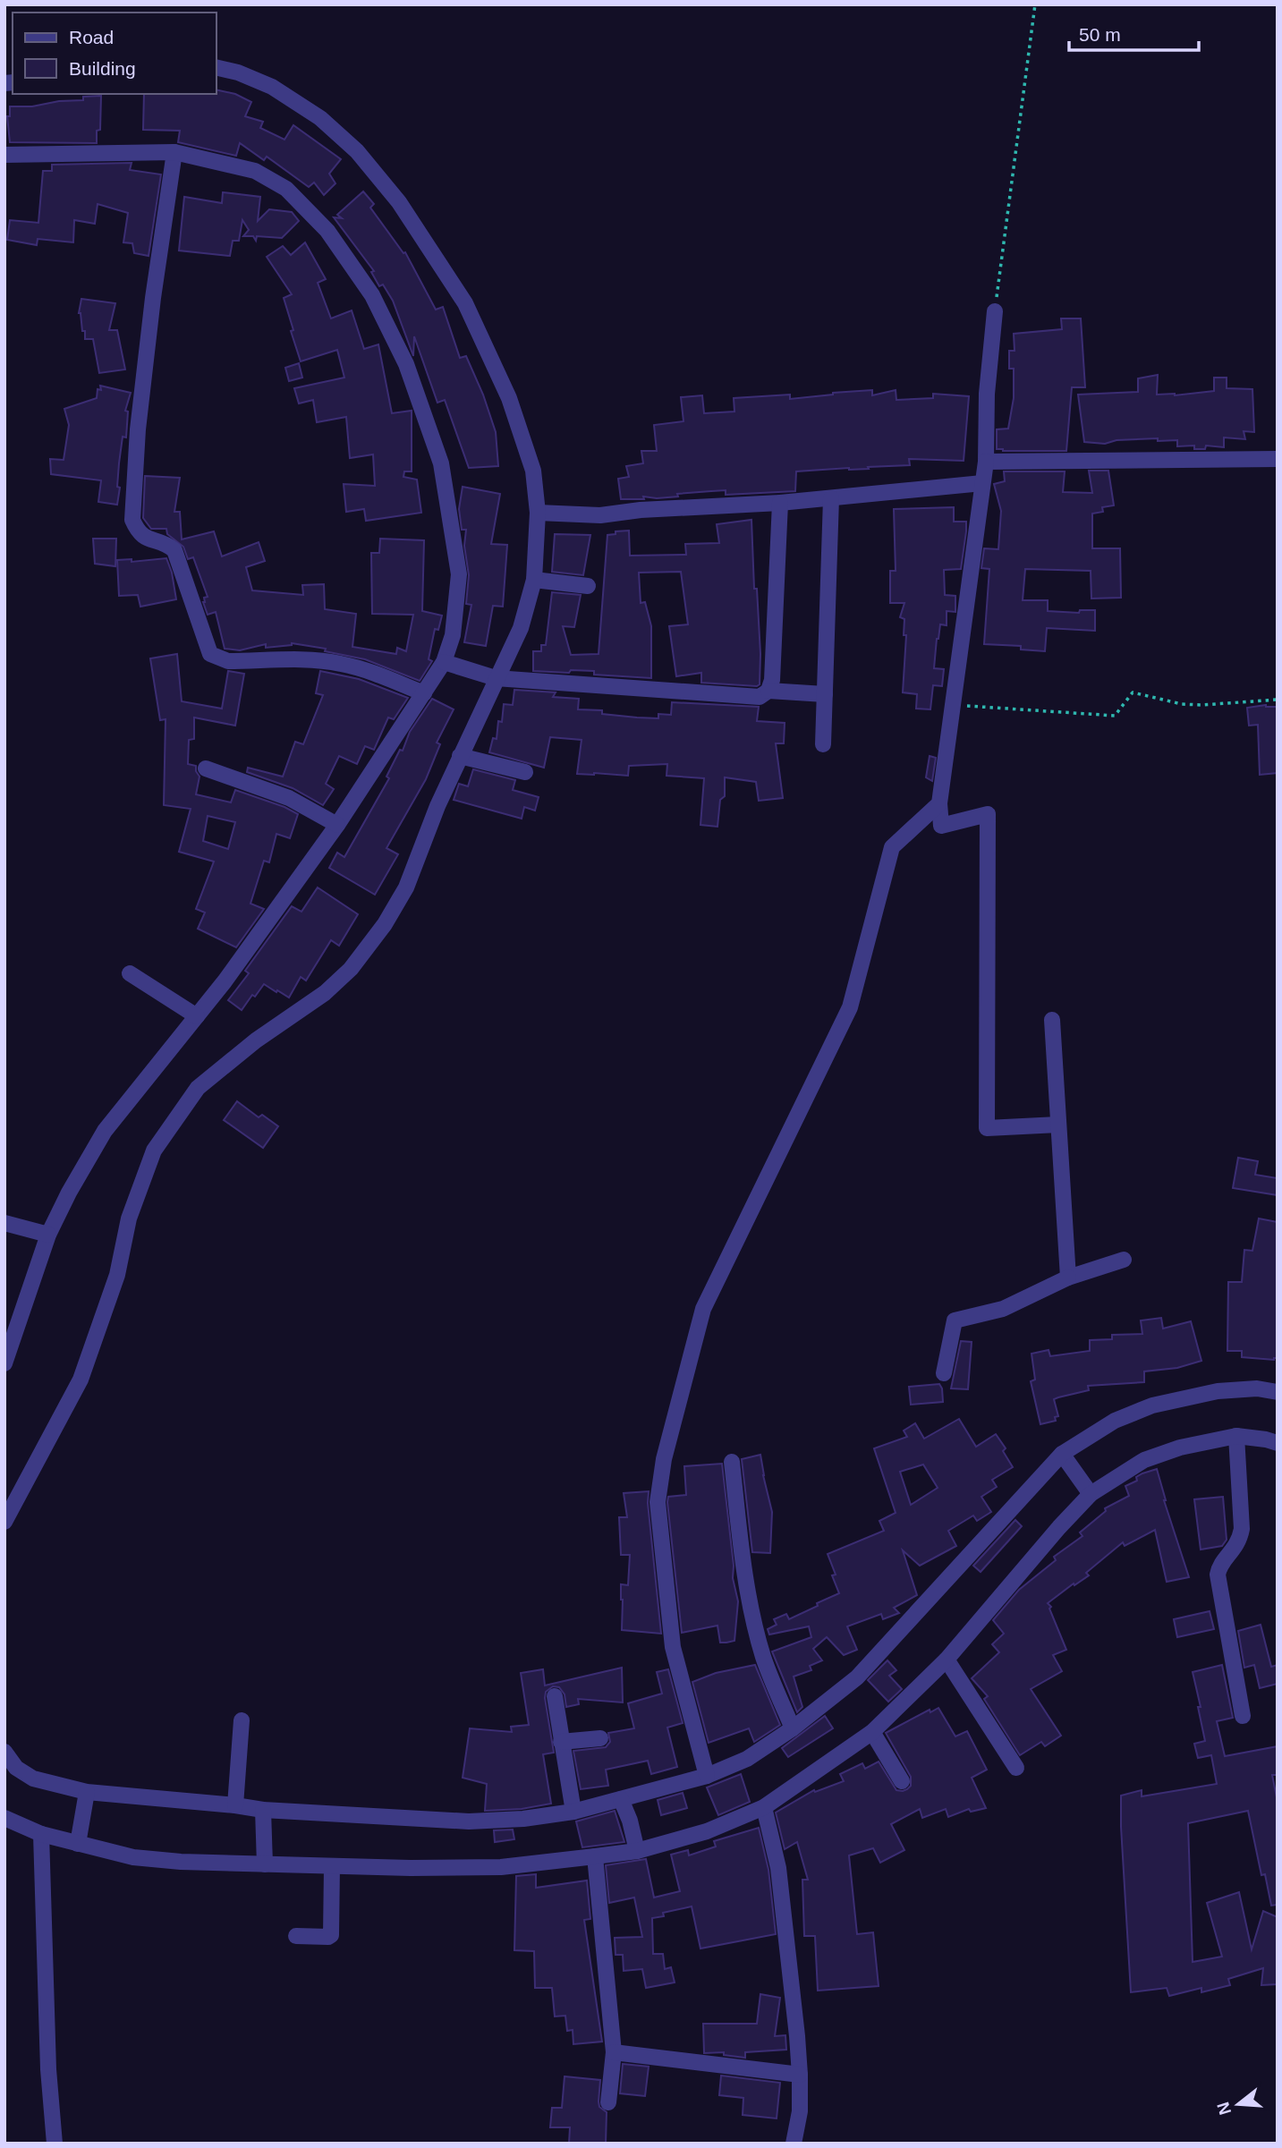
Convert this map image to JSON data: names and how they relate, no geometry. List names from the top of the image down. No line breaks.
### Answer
{"legend":["Road","Building"],"scale_bar":"50 m","north":"left"}
